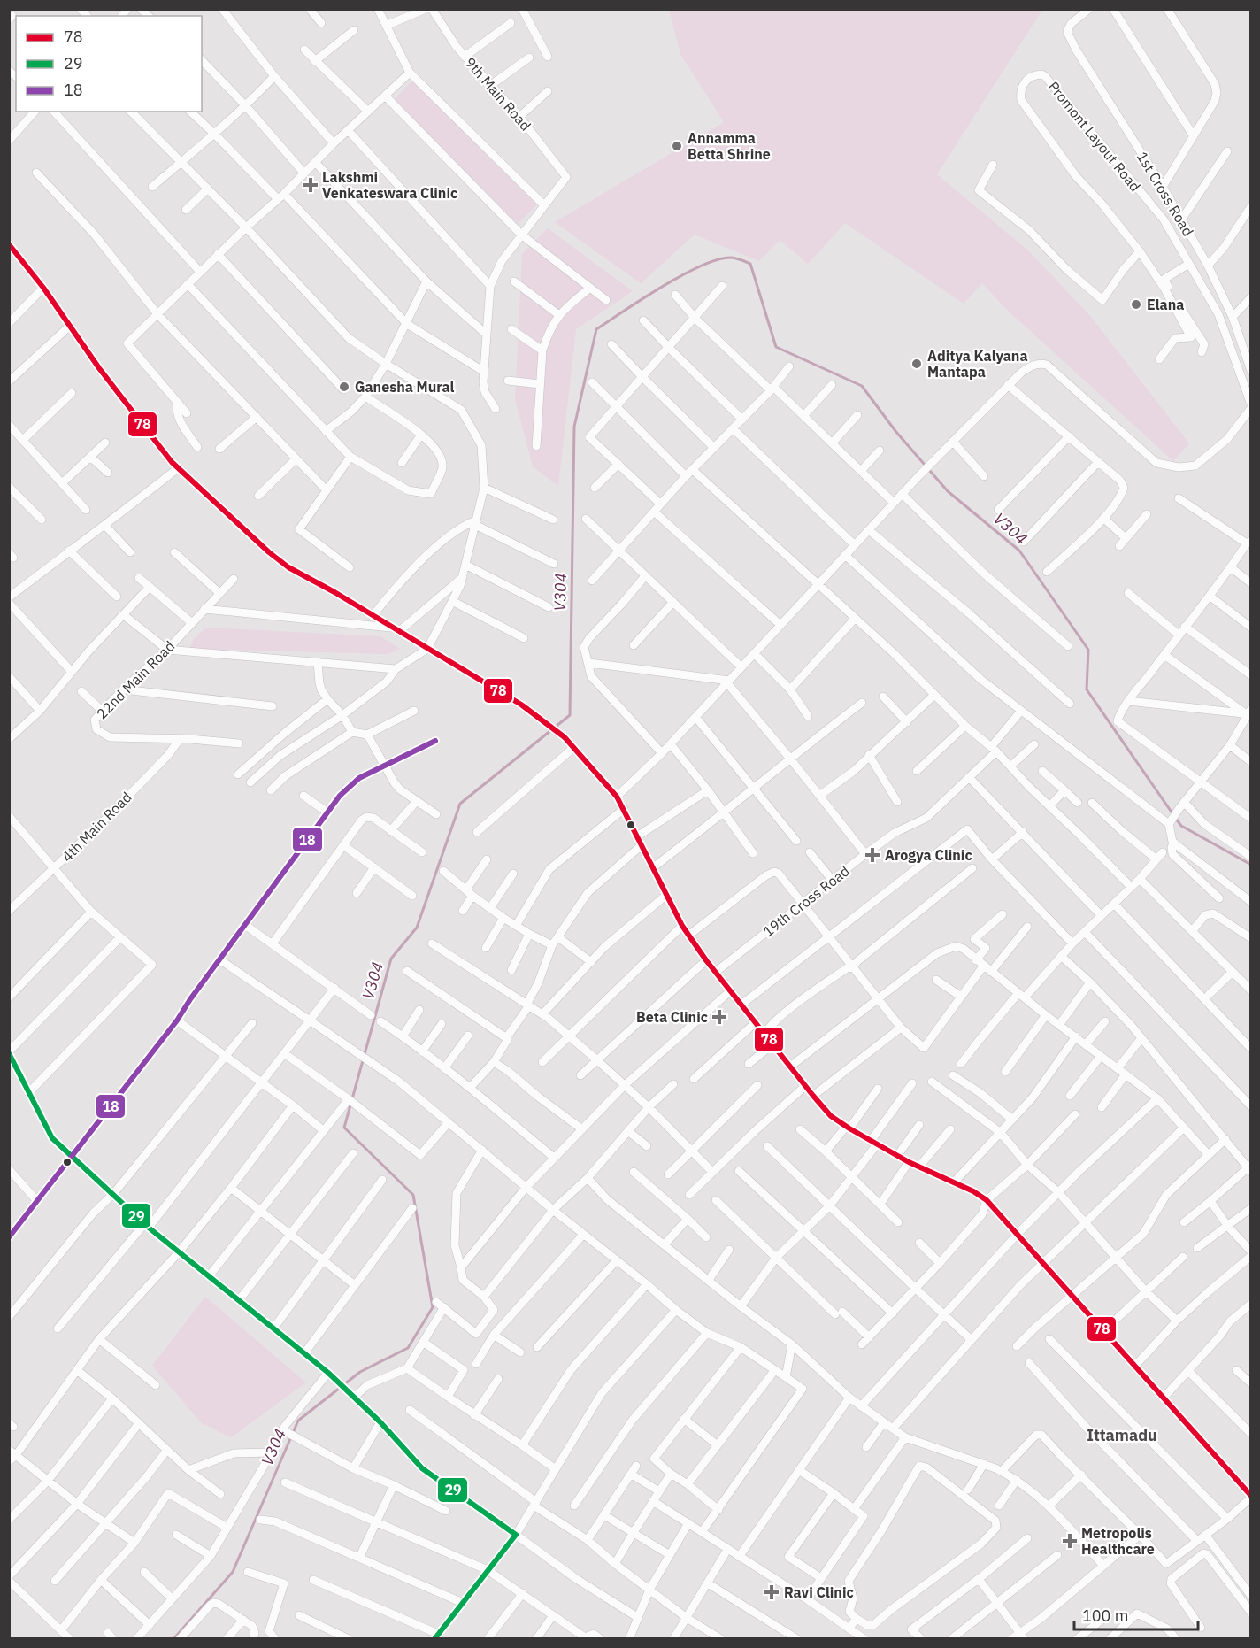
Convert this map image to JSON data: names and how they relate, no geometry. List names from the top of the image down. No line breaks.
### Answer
{"streets":{"street":["9th Main Road","Promont Layout Road","1st Cross Road","22nd Main Road","4th Main Road","19th Cross Road"]},"crossings":[["22nd Main Road","4th Main Road"]],"districts":["Ittamadu"],"water":["V304"],"places":{"other":["Annamma Betta Shrine","Elana","Aditya Kalyana Mantapa","Ganesha Mural"],"health":["Lakshmi Venkateswara Clinic","Arogya Clinic","Beta Clinic","Metropolis Healthcare","Ravi Clinic"]},"lines":["transit line 78","transit line 18","transit line 29"],"legend":["78","29","18"],"scale_bar":"100 m"}
